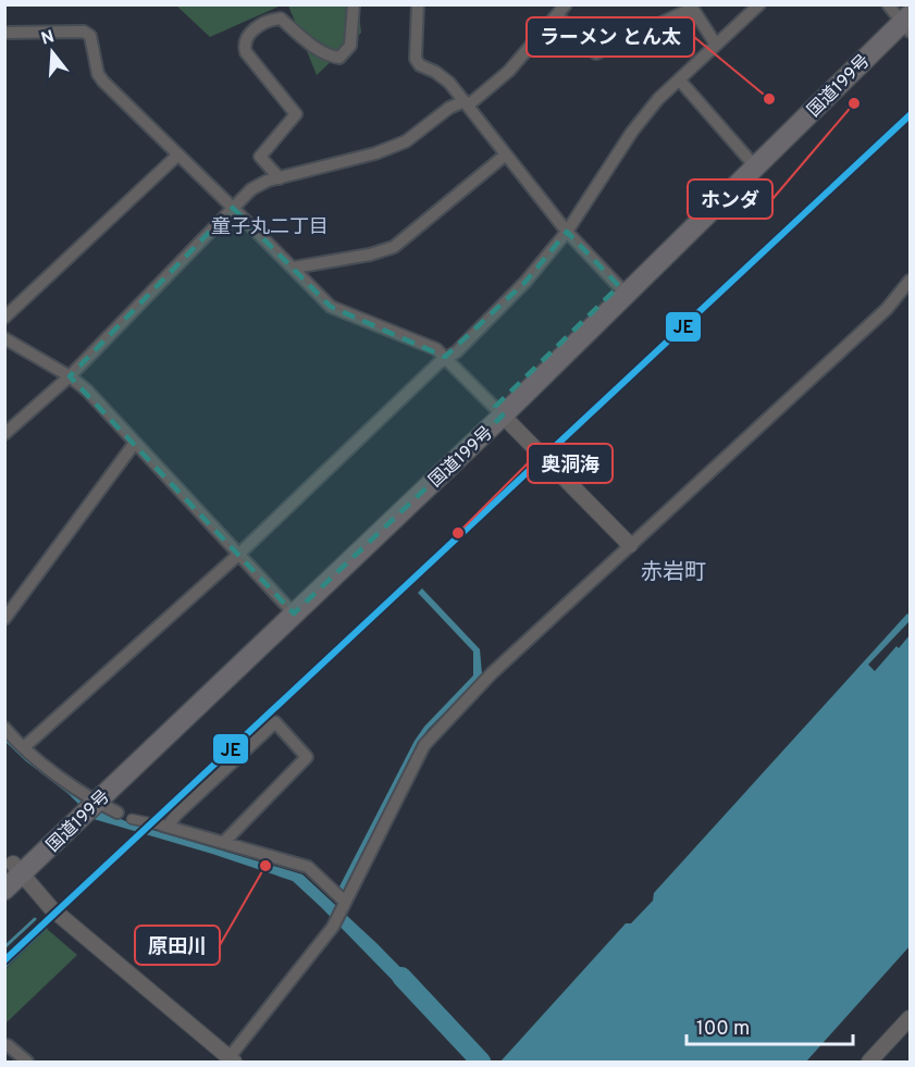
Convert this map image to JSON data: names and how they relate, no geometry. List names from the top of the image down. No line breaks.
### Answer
{"streets":{"highway":["国道199号"]},"districts":["童子丸二丁目","赤岩町"],"places":["ラーメン とん太","ホンダ","奥洞海","原田川"],"lines":["transit line JE"],"scale_bar":"100 m","north":"top"}
